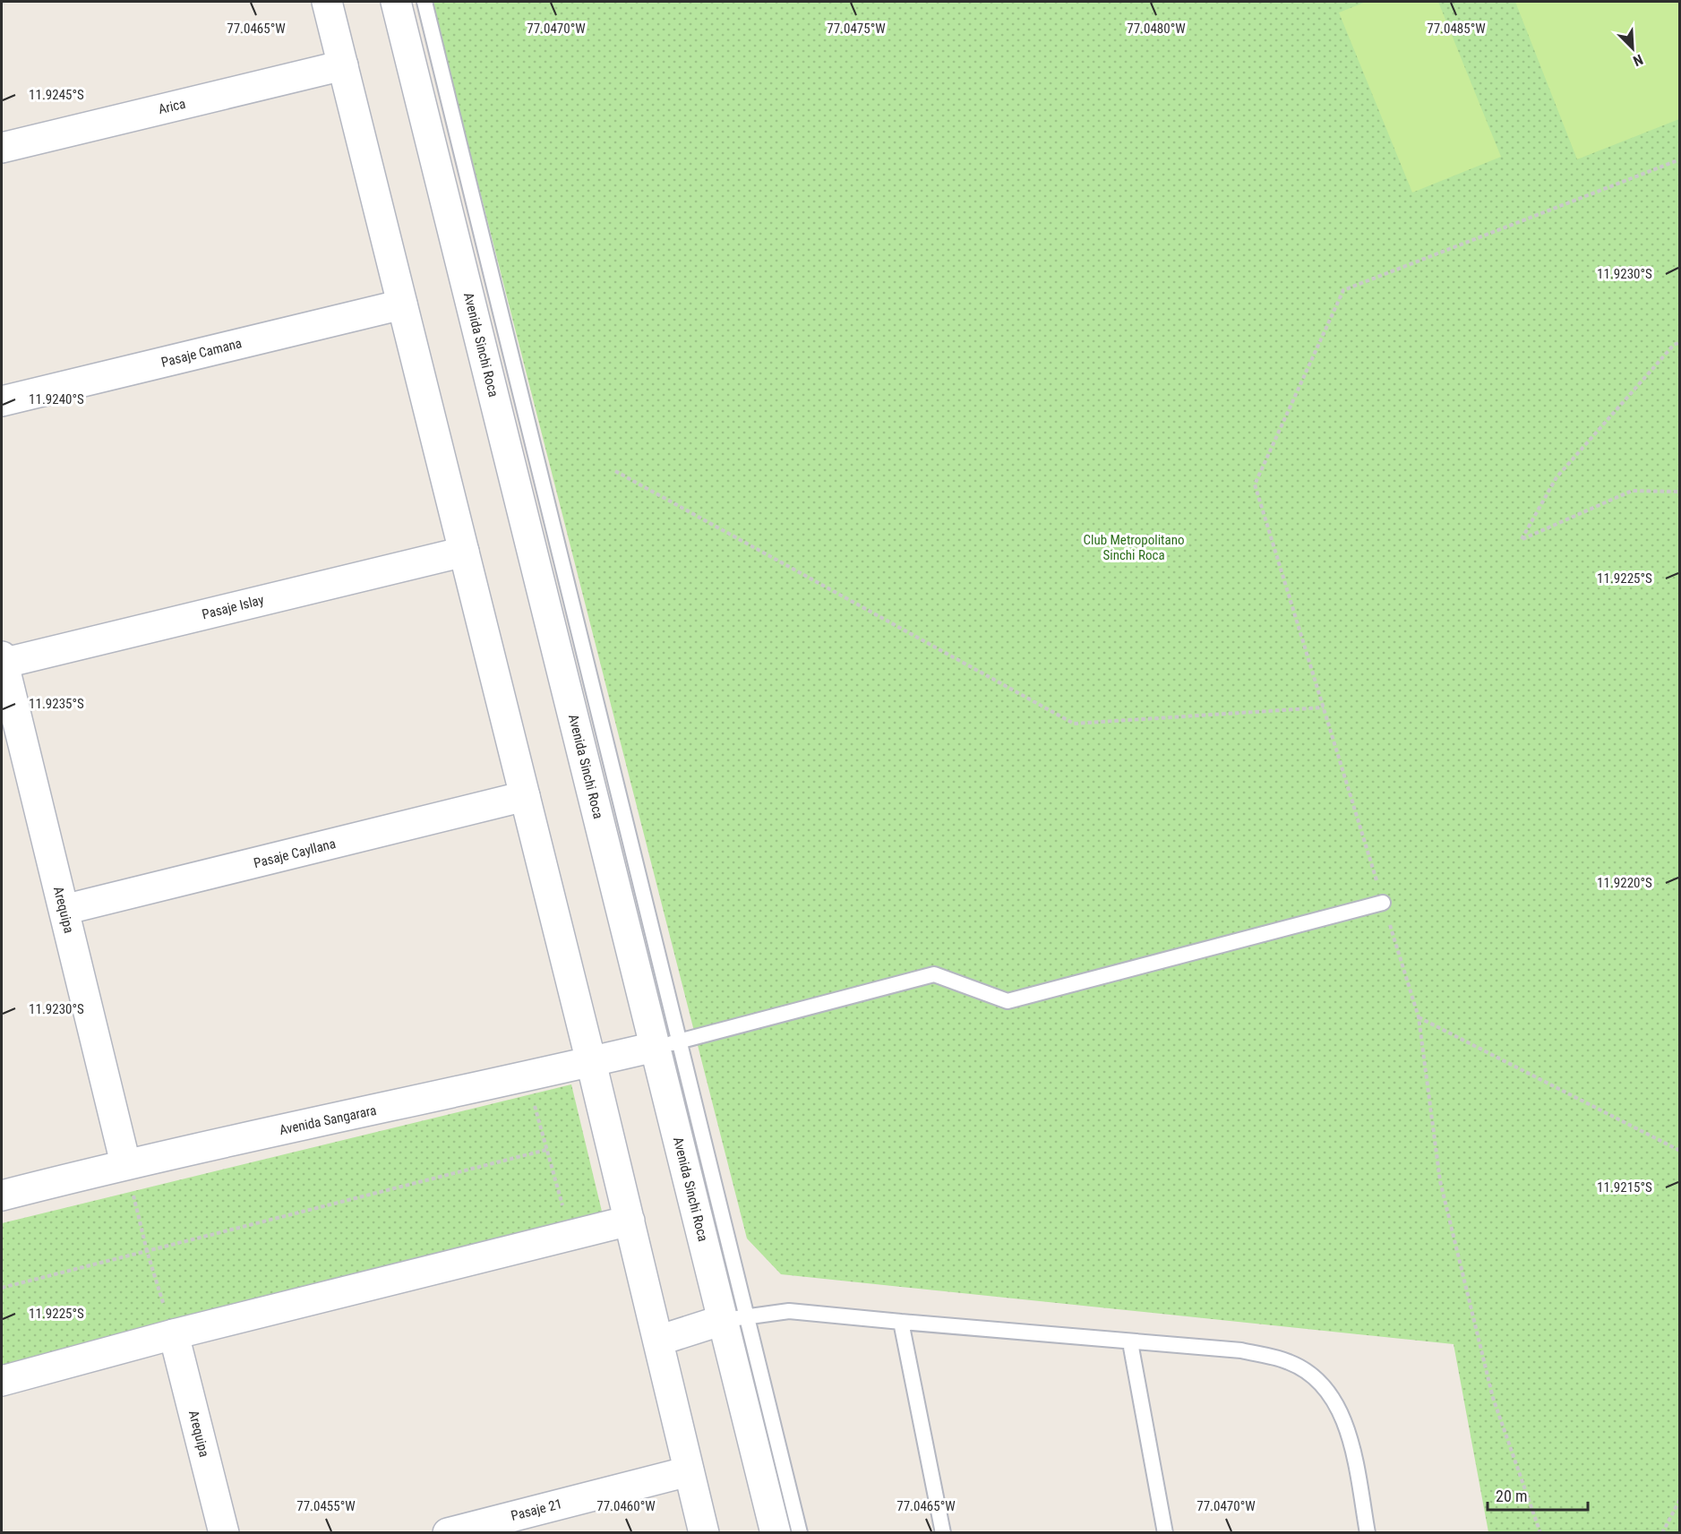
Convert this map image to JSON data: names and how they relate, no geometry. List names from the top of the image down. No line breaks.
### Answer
{"streets":{"street":["Arica","Avenida Sinchi Roca","Pasaje Camana","Pasaje Islay","Pasaje Cayllana","Arequipa","Avenida Sangarara","Pasaje 21"]},"crossings":[["Avenida Sinchi Roca","Avenida Sangarara"],["Pasaje Islay","Arequipa"],["Pasaje Cayllana","Arequipa"],["Arequipa","Avenida Sangarara"]],"parks":["Club Metropolitano Sinchi Roca"],"scale_bar":"20 m","north":"bottom right","coordinates":["77.0465°W","77.0470°W","77.0475°W","77.0480°W","77.0485°W","11.9245°S","11.9230°S","11.9240°S","11.9225°S","11.9235°S","11.9220°S","11.9215°S","77.0455°W","77.0460°W"]}
